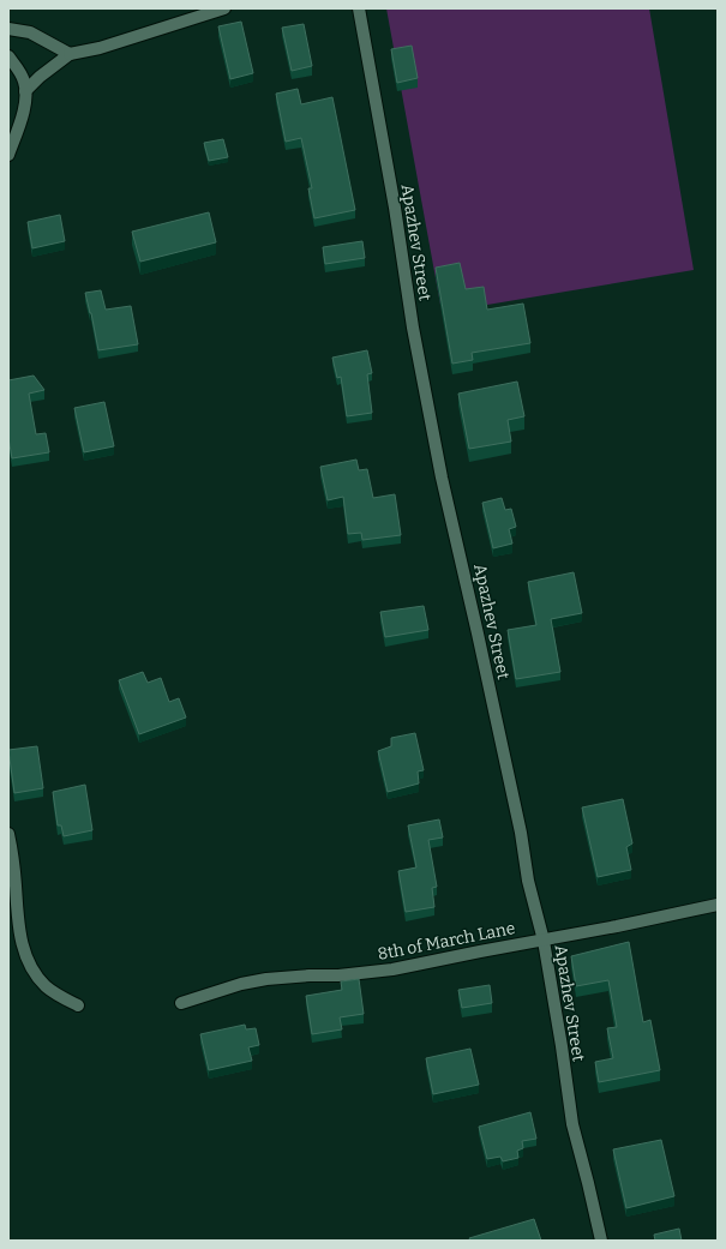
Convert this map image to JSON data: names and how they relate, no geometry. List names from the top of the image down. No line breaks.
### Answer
{"streets":{"street":["Apazhev Street","8th of March Lane"]},"crossings":[["Apazhev Street","8th of March Lane"]]}
